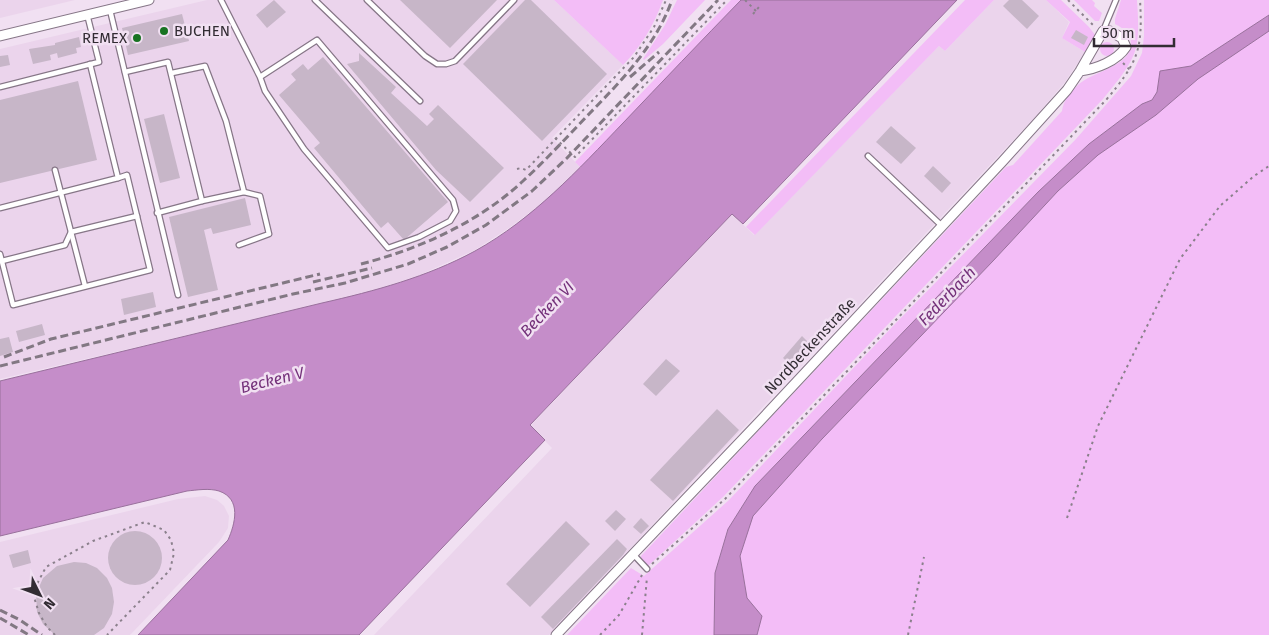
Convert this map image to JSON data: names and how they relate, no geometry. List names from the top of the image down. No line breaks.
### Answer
{"streets":{"street":["Nordbeckenstraße"]},"water":["Federbach","Becken VI","Becken V"],"places":["BUCHEN","REMEX"],"scale_bar":"50 m","north":"bottom right"}
